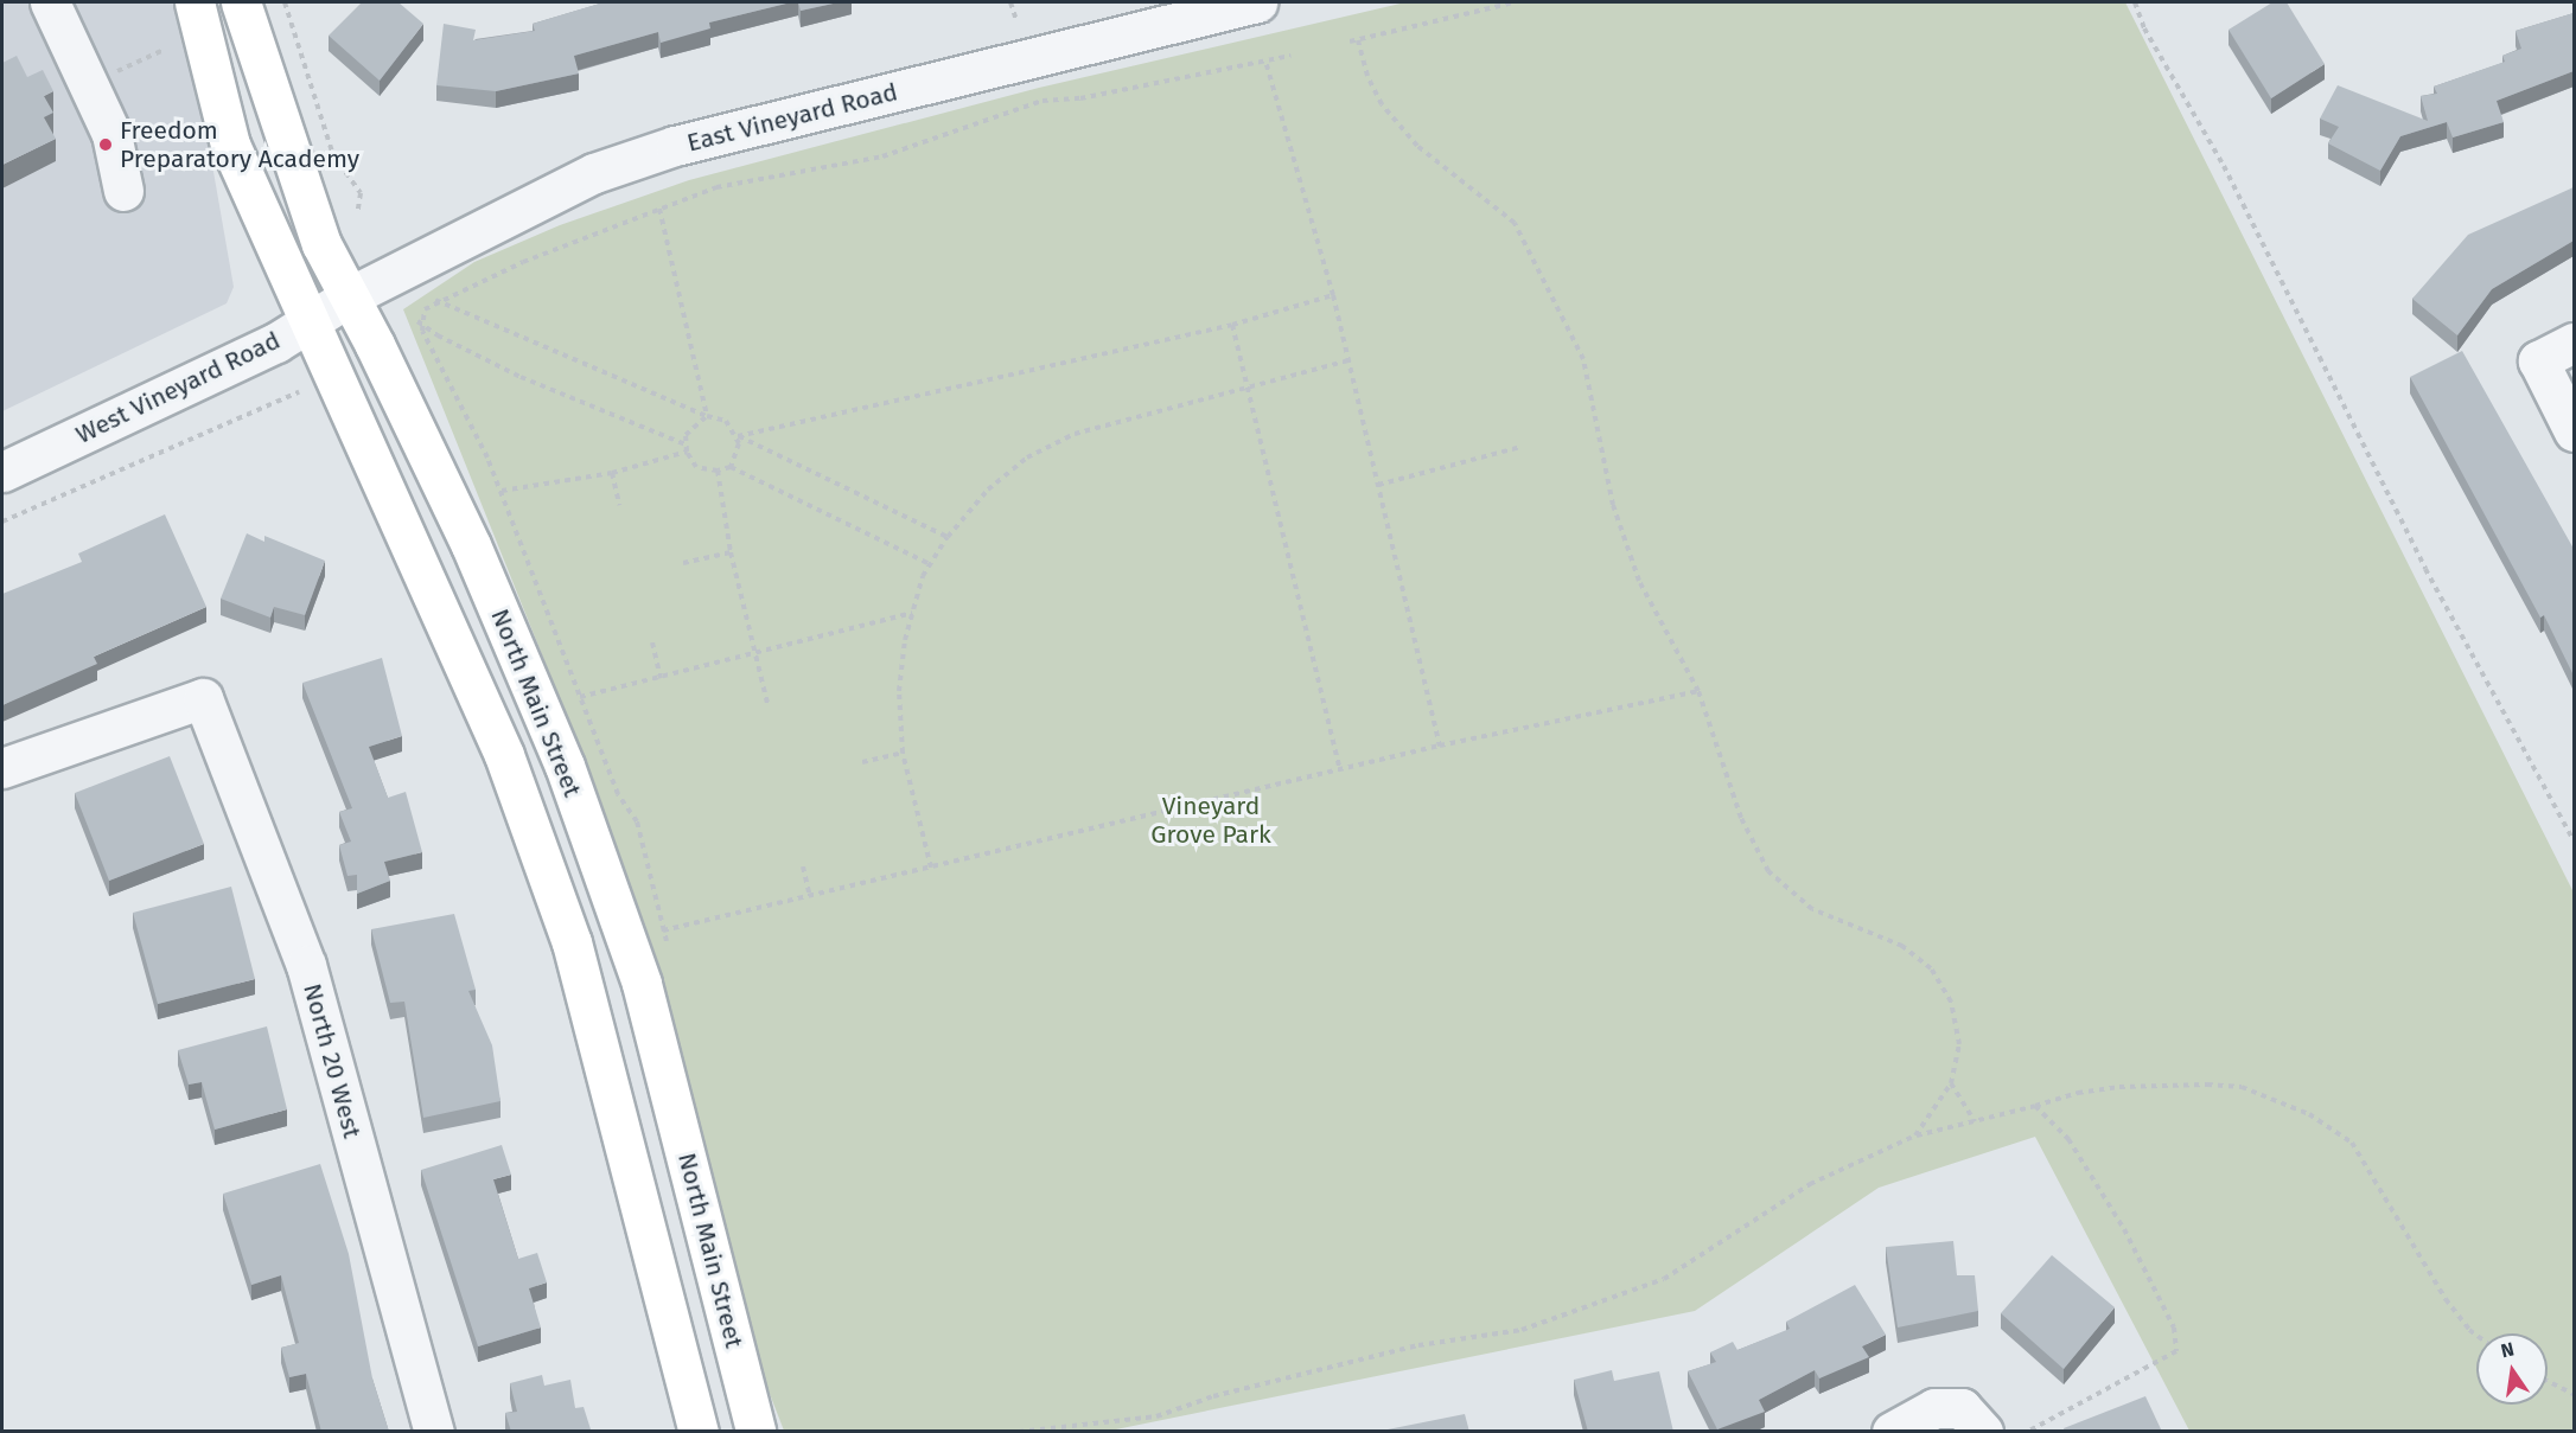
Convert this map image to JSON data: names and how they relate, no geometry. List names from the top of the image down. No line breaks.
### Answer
{"streets":{"main road":["North Main Street"],"street":["East Vineyard Road","West Vineyard Road","North 20 West"]},"crossings":[["East Vineyard Road","West Vineyard Road"],["East Vineyard Road","North Main Street"],["West Vineyard Road","North Main Street"]],"parks":["Vineyard Grove Park"],"places":["Freedom Preparatory Academy"],"north":"top"}
